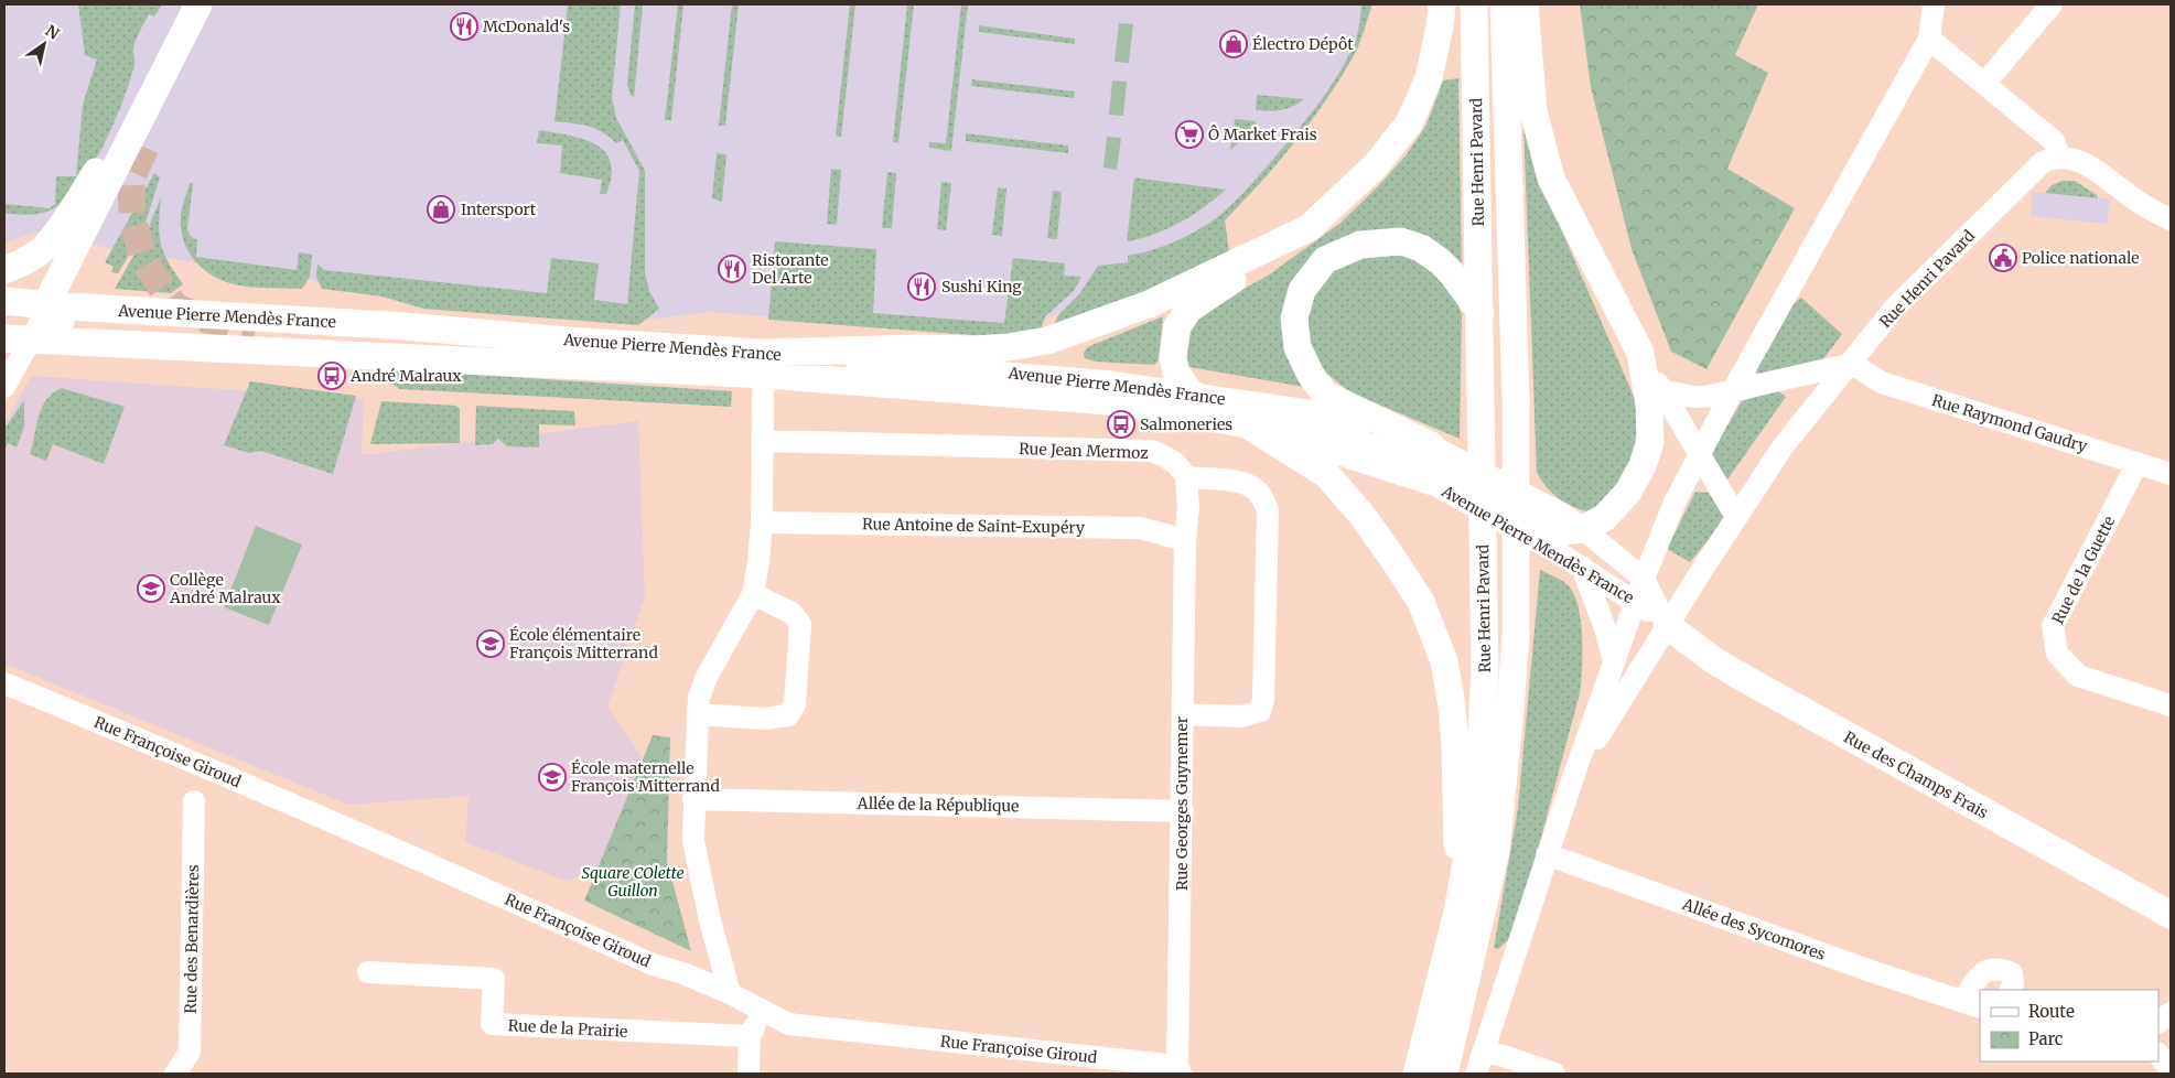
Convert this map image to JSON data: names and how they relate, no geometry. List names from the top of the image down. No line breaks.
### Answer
{"streets":{"main road":["Rue Henri Pavard","Avenue Pierre Mendès France","Rue des Champs Frais"],"street":["Rue Raymond Gaudry","Rue Jean Mermoz","Rue Antoine de Saint-Exupéry","Rue de la Guette","Rue Françoise Giroud","Rue Georges Guynemer","Allée de la République","Allée des Sycomores","Rue des Benardières","Rue de la Prairie"]},"crossings":[["Rue Henri Pavard","Avenue Pierre Mendès France"],["Rue Henri Pavard","Rue Raymond Gaudry"],["Rue Henri Pavard","Rue des Champs Frais"],["Rue Henri Pavard","Allée des Sycomores"],["Avenue Pierre Mendès France","Rue des Champs Frais"],["Rue Raymond Gaudry","Rue de la Guette"],["Rue Jean Mermoz","Rue Georges Guynemer"],["Rue Antoine de Saint-Exupéry","Rue Georges Guynemer"],["Rue Françoise Giroud","Rue Georges Guynemer"],["Rue Georges Guynemer","Allée de la République"]],"parks":["Square COlette Guillon"],"places":{"restaurant":["McDonald's","Ristorante Del Arte","Sushi King"],"shop":["Électro Dépôt","Intersport"],"supermarket":["Ô Market Frais"],"public building":["Police nationale"],"bus stop":["André Malraux","Salmoneries"],"school or university":["Collège André Malraux","École élémentaire François Mitterrand","École maternelle François Mitterrand"]},"legend":["Route","Parc"],"north":"top right"}
